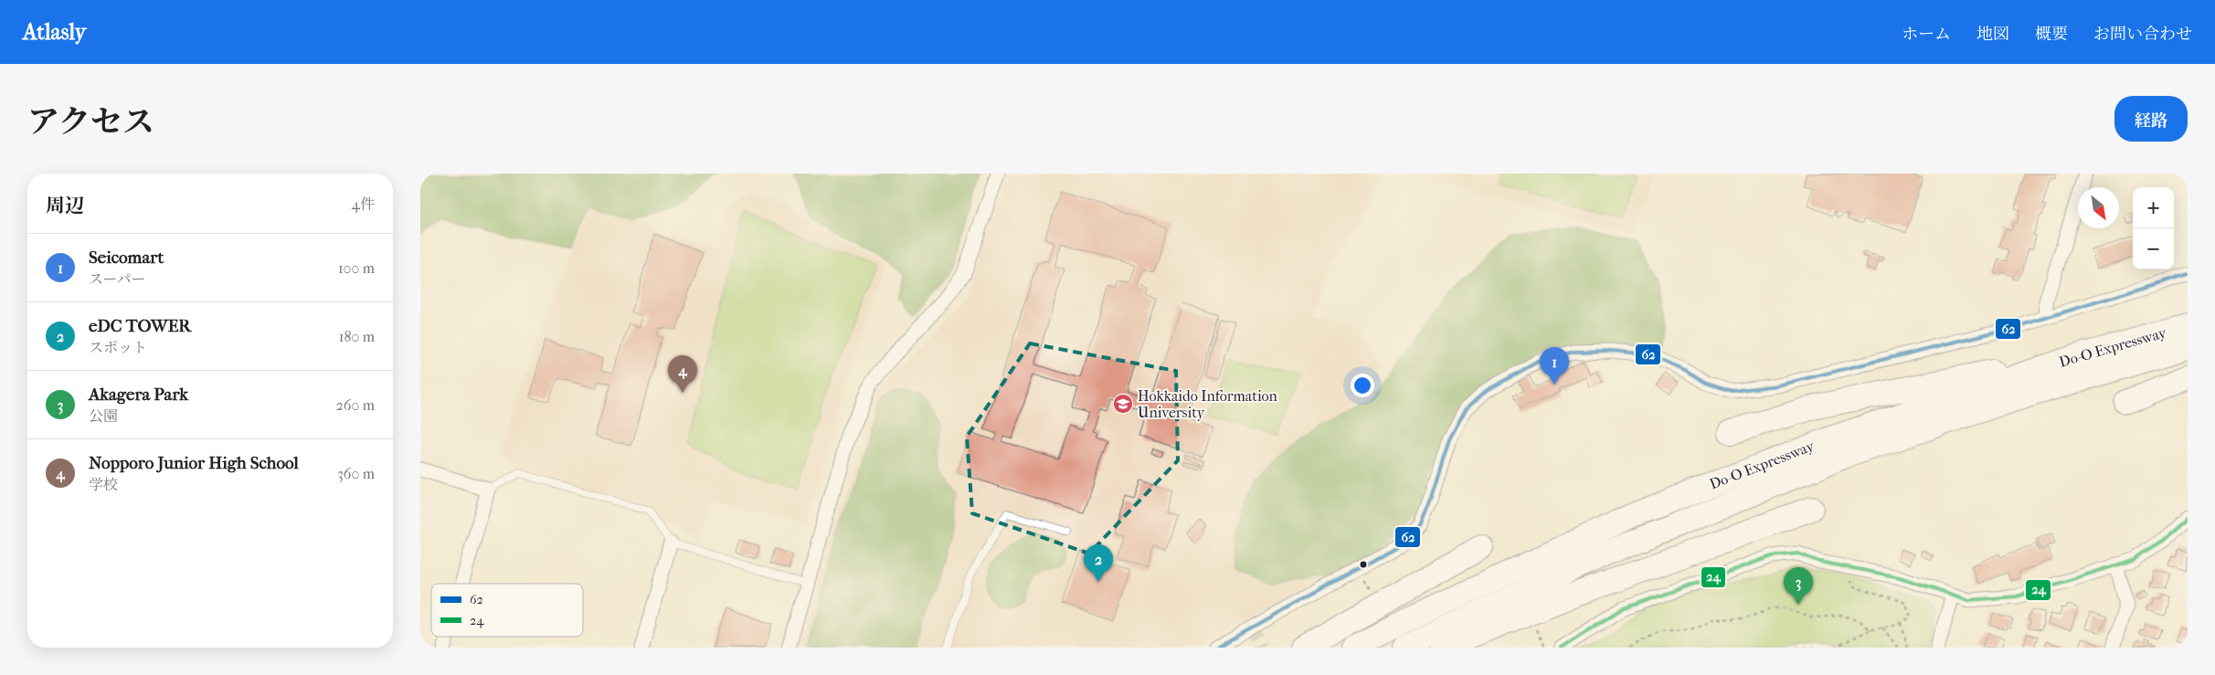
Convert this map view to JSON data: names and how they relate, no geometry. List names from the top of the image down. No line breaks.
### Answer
{"streets":{"highway":["Do-O Expressway"]},"places":{"school or university":["Hokkaido Information University"]},"lines":["transit line 62","transit line 24"],"legend":["62","24"],"north":"bottom right","page":{"header":"Atlasly","nav":["ホーム","地図","概要","お問い合わせ"],"title":"アクセス","buttons":"経路","heading":["周辺","4件"],"map_buttons":["+","−"],"list":[{"mark":"1","name":"Seicomart","note":"スーパー","value":"100 m"},{"mark":"2","name":"eDC TOWER","note":"スポット","value":"180 m"},{"mark":"3","name":"Akagera Park","note":"公園","value":"260 m"},{"mark":"4","name":"Nopporo Junior High School","note":"学校","value":"360 m"}],"pins":["1","4","2","3"]}}
